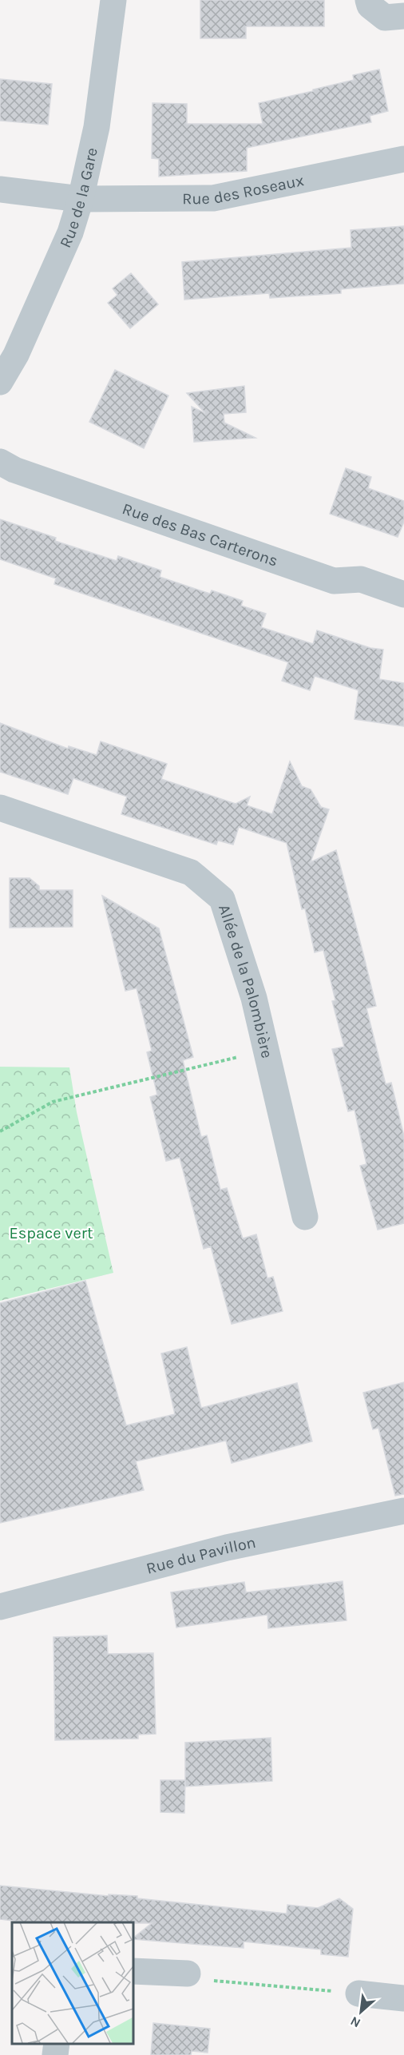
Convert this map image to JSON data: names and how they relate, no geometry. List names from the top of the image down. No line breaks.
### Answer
{"streets":{"street":["Rue des Roseaux","Rue de la Gare","Rue des Bas Carterons","Allée de la Palombière","Rue du Pavillon"]},"crossings":[["Rue des Roseaux","Rue de la Gare"]],"parks":["Espace vert"],"north":"bottom left"}
